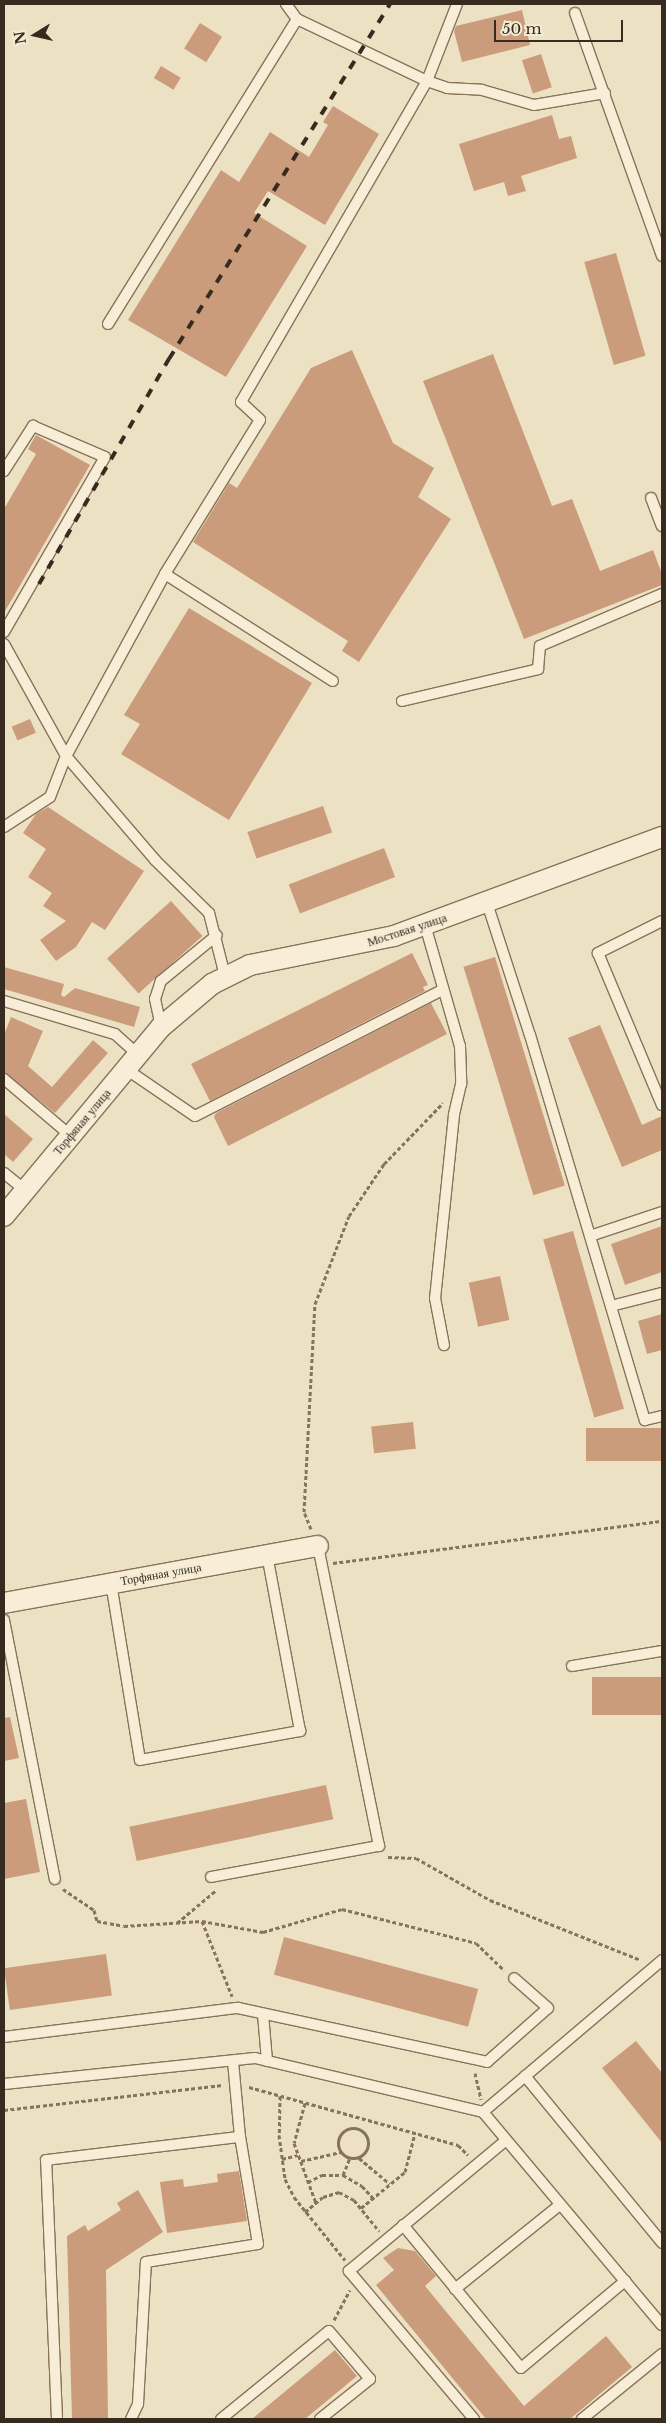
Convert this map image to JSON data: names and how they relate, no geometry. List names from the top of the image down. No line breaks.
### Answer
{"streets":{"street":["Мостовая улица","Торфяная улица"]},"crossings":[["Мостовая улица","Торфяная улица"]],"scale_bar":"50 m","north":"left"}
